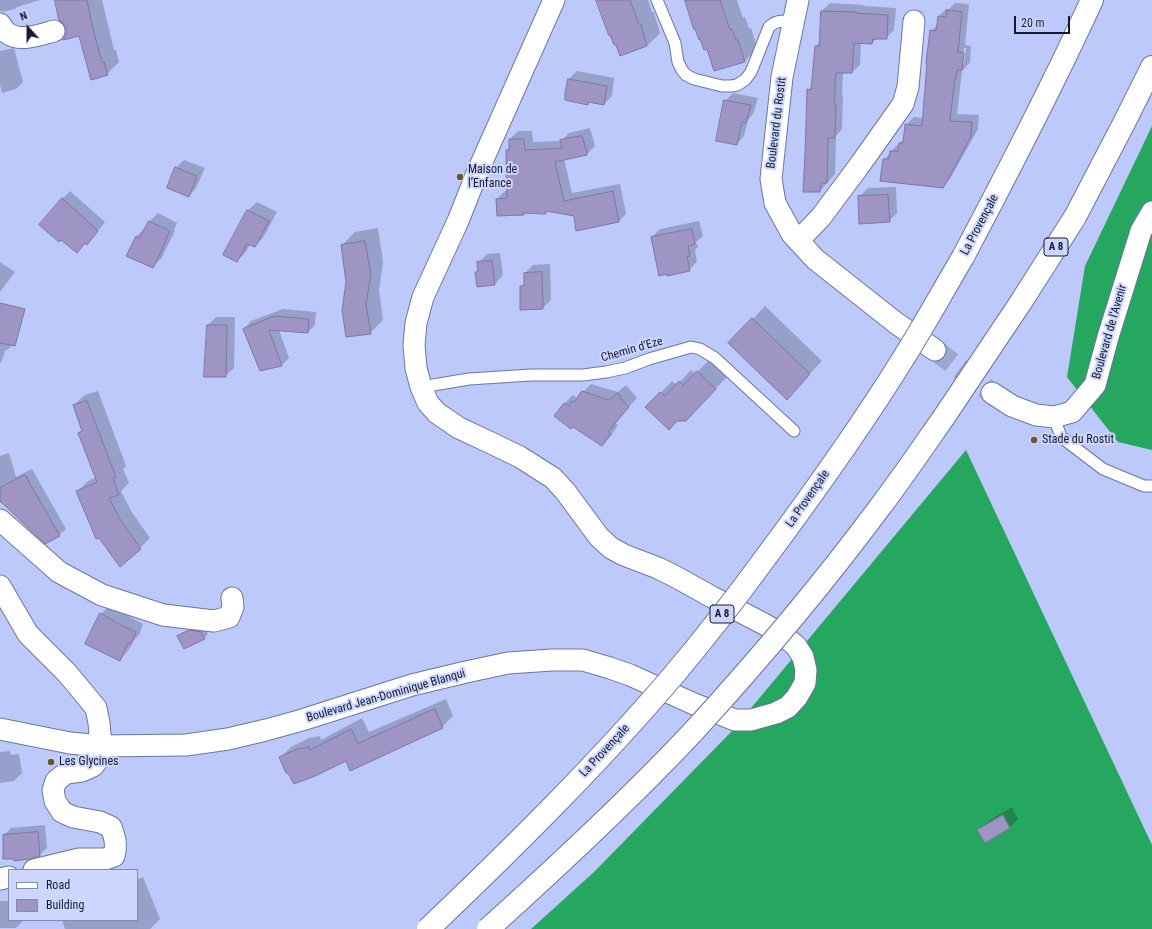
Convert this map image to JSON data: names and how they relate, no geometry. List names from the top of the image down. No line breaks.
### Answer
{"streets":{"highway":["La Provençale","A 8"],"street":["Boulevard du Rostit","Boulevard de l'Avenir","Boulevard Jean-Dominique Blanqui"],"lane":["Chemin d'Eze"]},"crossings":[["Chemin d'Eze","Boulevard Jean-Dominique Blanqui"]],"places":["Maison de l’Enfance","Stade du Rostit","Les Glycines"],"legend":["Road","Building"],"scale_bar":"20 m","north":"top"}
